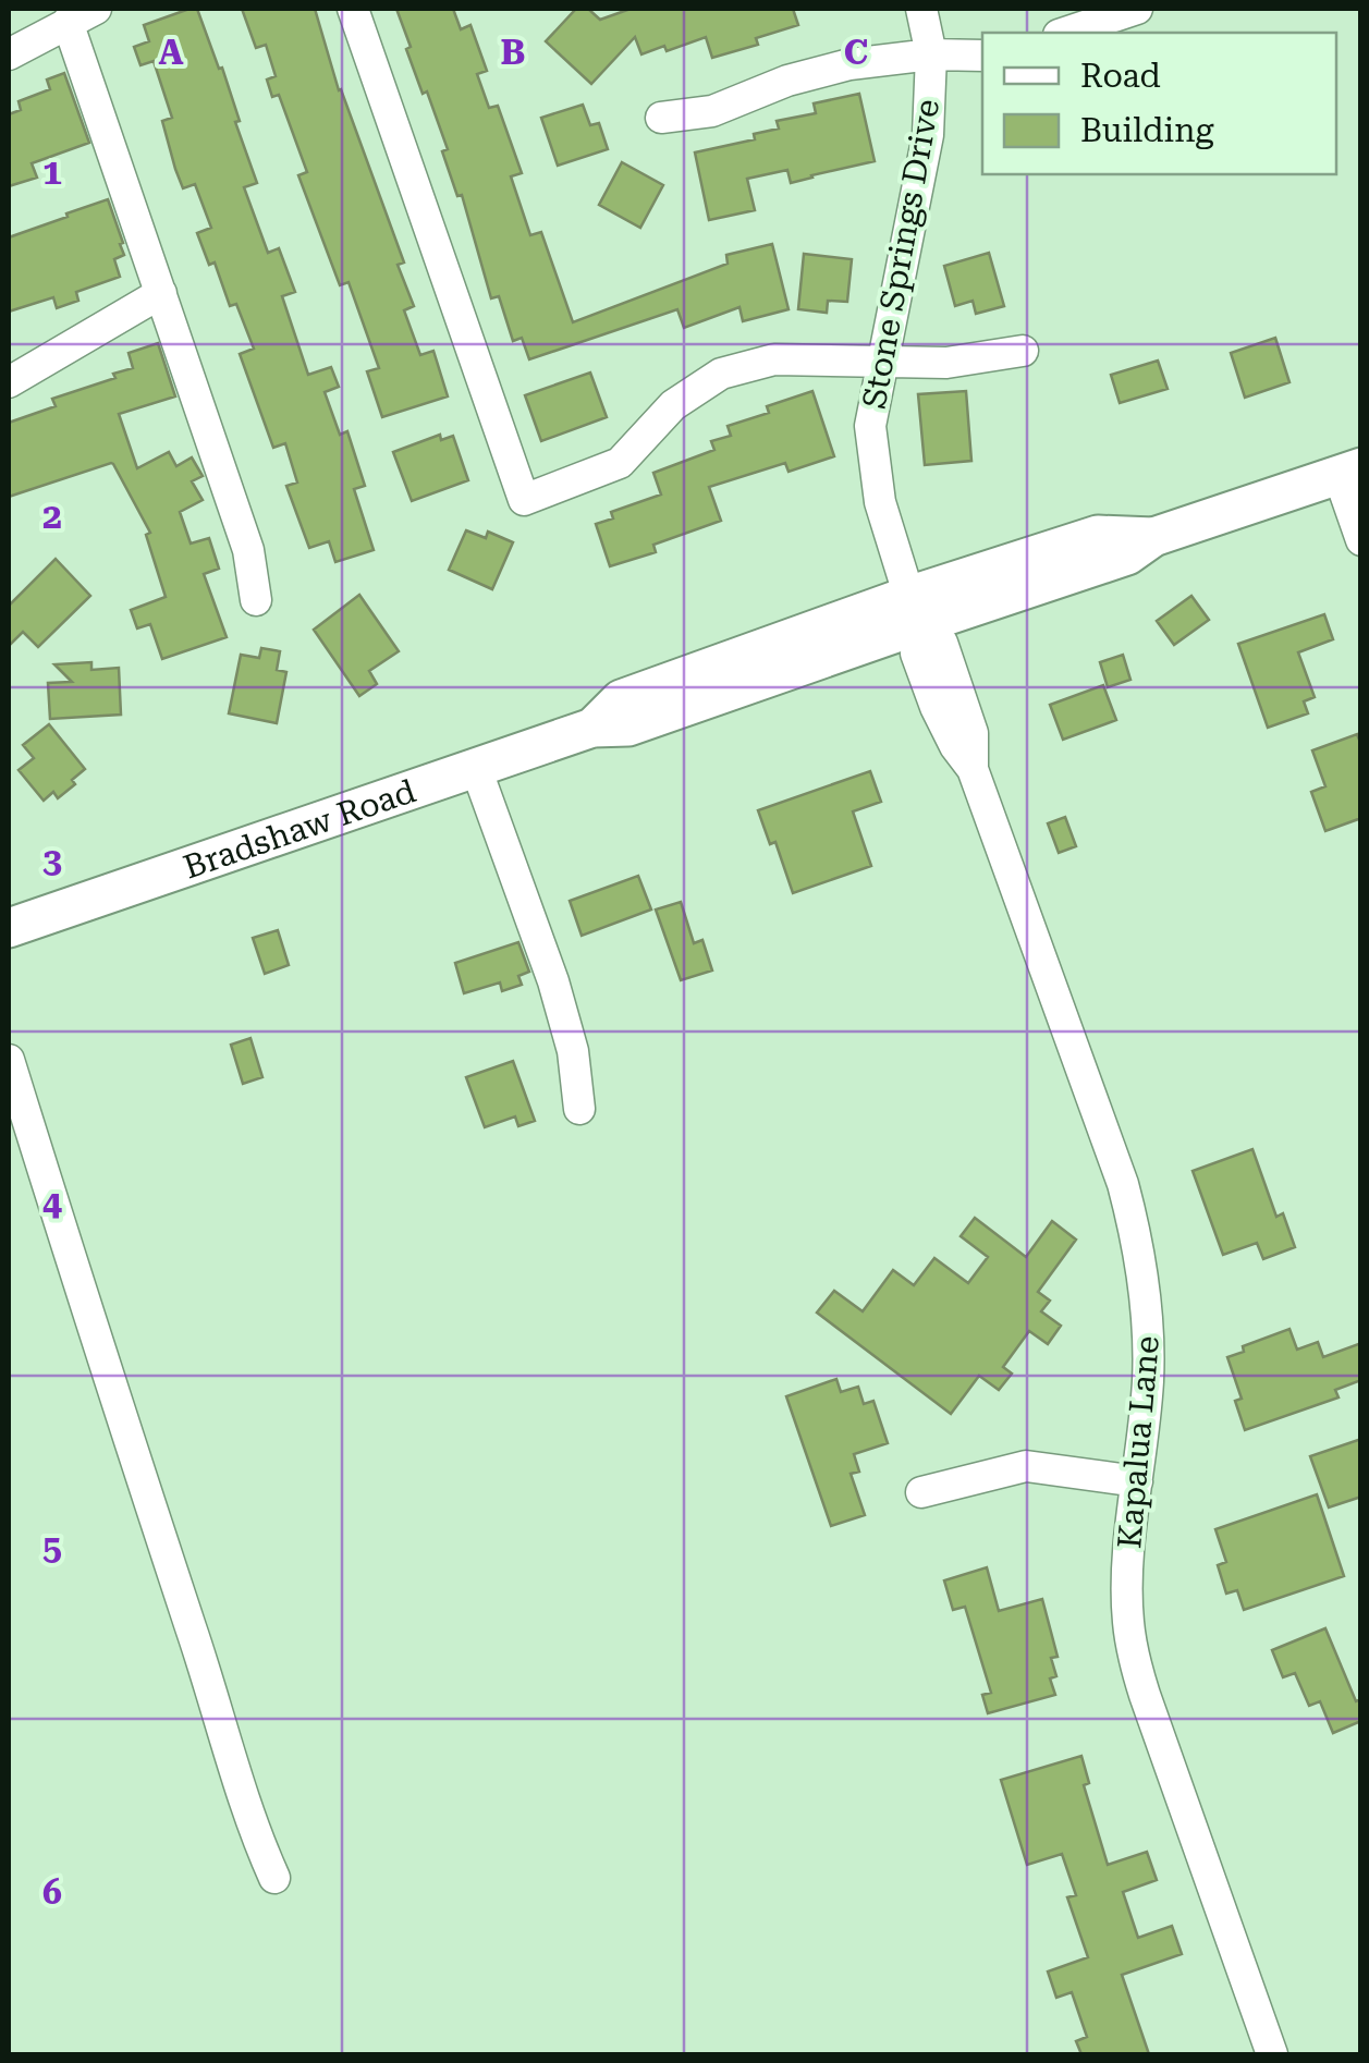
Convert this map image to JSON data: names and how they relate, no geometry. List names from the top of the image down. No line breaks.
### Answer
{"streets":{"main road":["Bradshaw Road"],"street":["Stone Springs Drive","Kapalua Lane"]},"crossings":[["Stone Springs Drive","Bradshaw Road"],["Stone Springs Drive","Kapalua Lane"],["Bradshaw Road","Kapalua Lane"]],"legend":["Road","Building"],"grid":{"columns":["A","B","C"],"rows":["1","2","3","4","5","6"]}}
